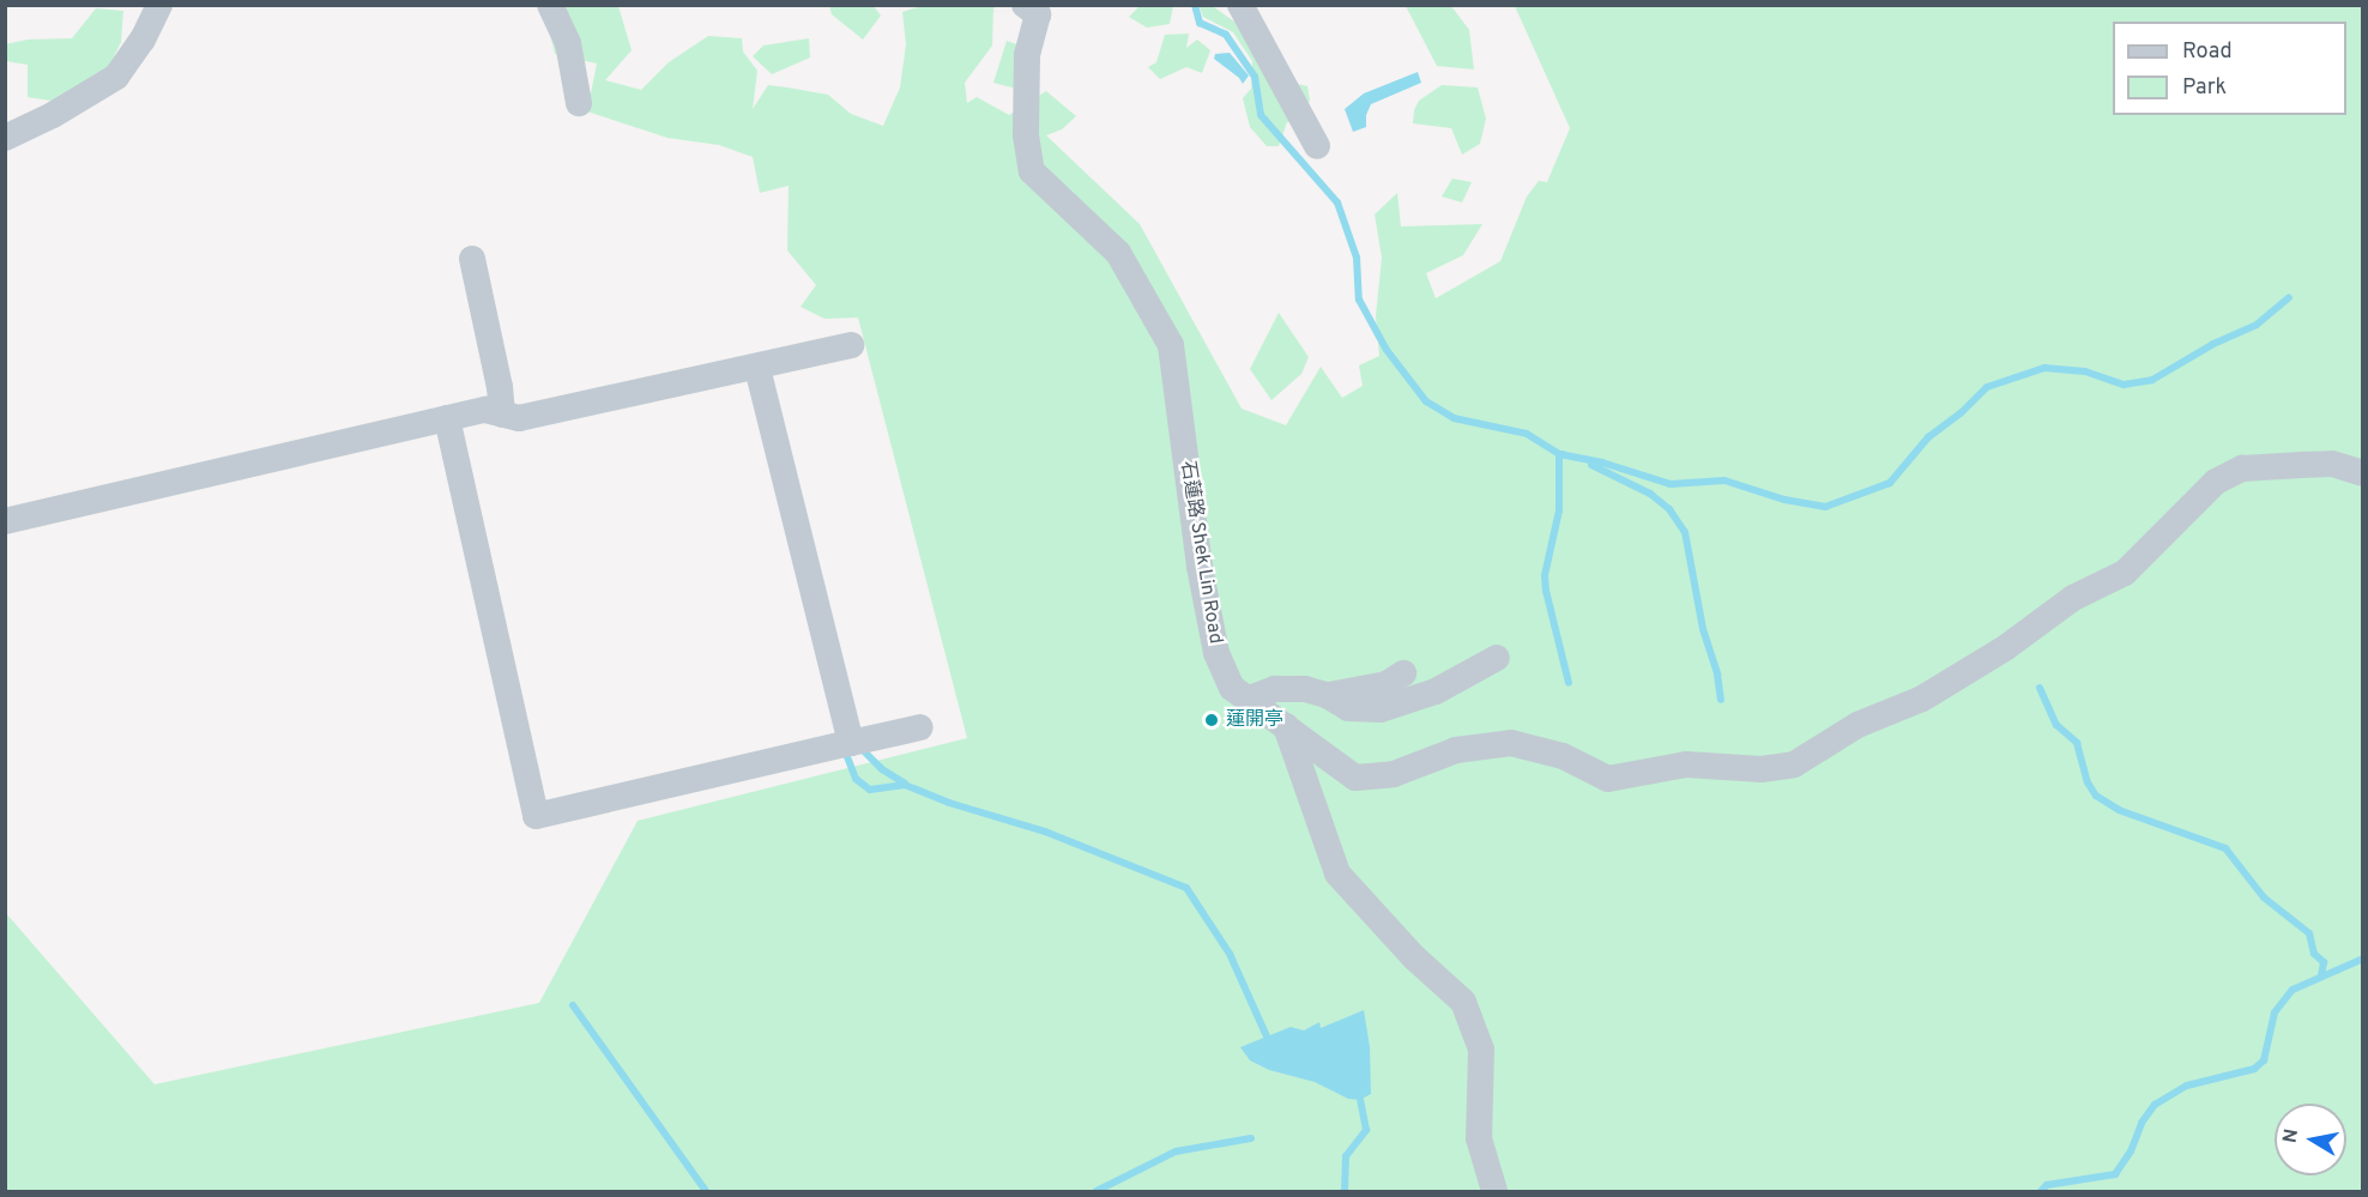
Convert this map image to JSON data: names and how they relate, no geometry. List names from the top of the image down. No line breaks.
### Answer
{"streets":{"street":["石蓮路 Shek Lin Road"]},"places":["蓮開亭"],"legend":["Road","Park"],"north":"left"}
